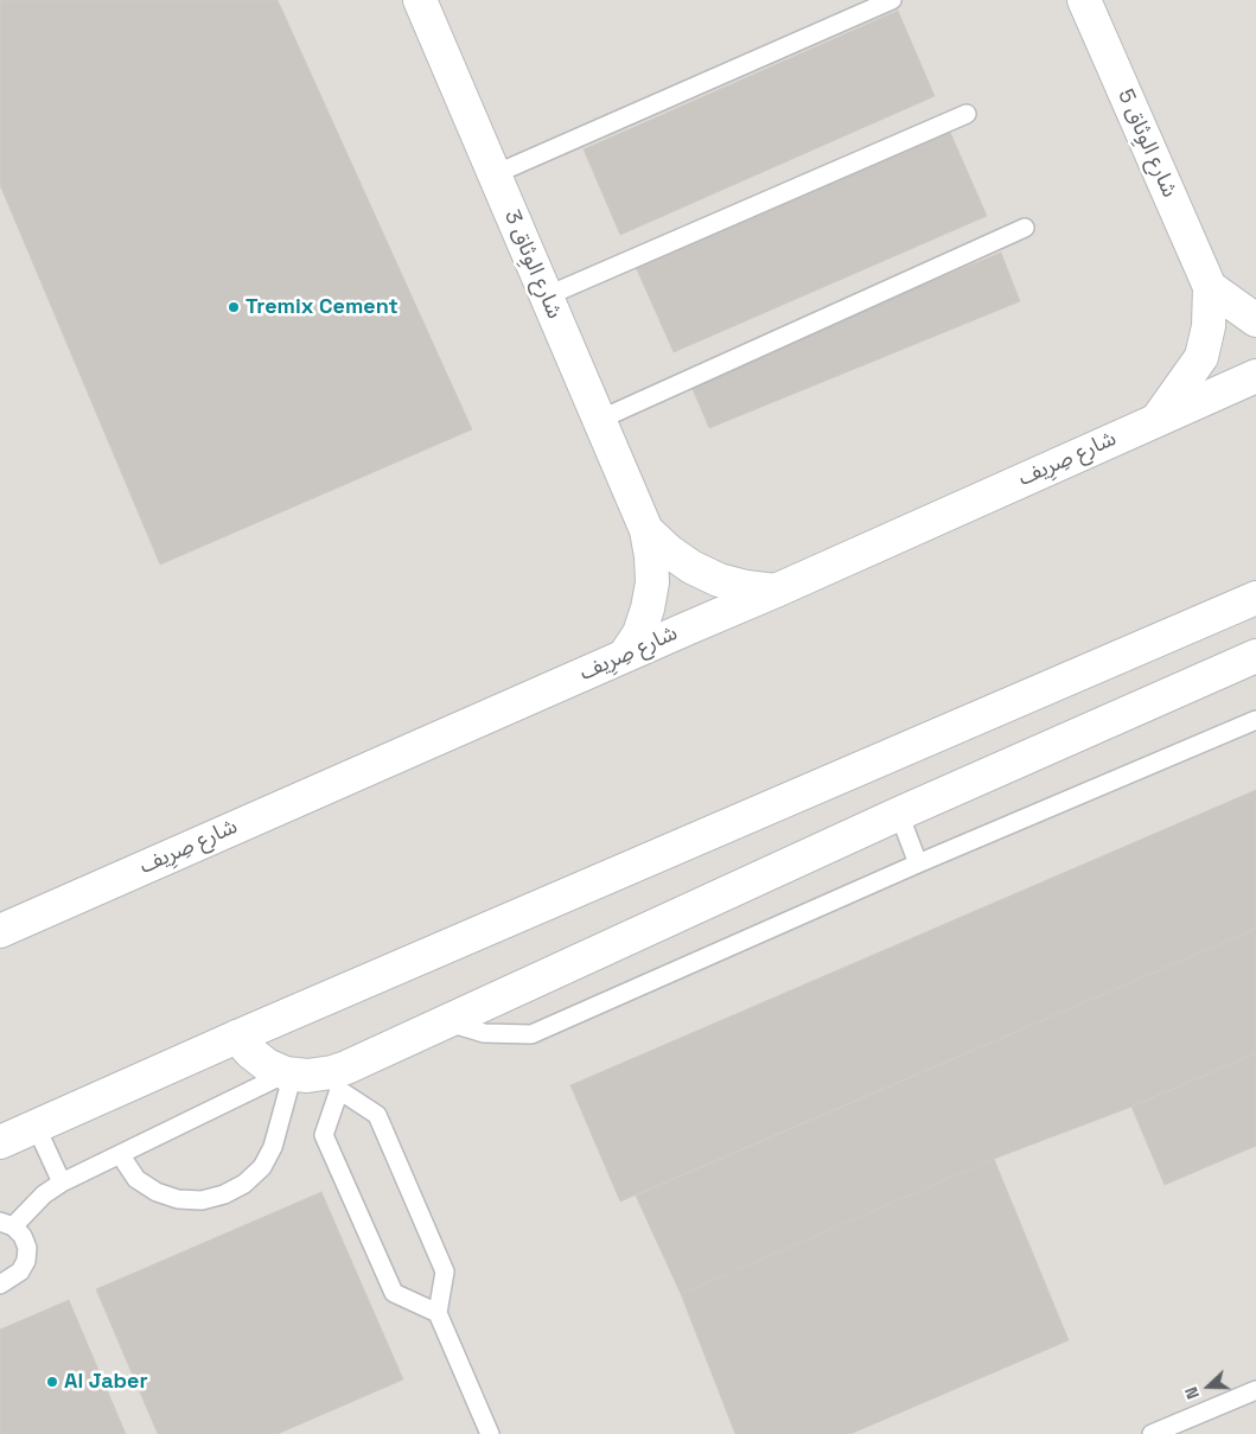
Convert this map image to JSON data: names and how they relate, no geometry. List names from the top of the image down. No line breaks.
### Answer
{"streets":{"street":["شارع الوِثاق 5","شارع الوِثاق 3","شارع صِرِيف"]},"crossings":[["شارع الوِثاق 5","شارع صِرِيف"],["شارع الوِثاق 3","شارع صِرِيف"]],"places":["Tremix Cement","Al Jaber"],"north":"left"}
